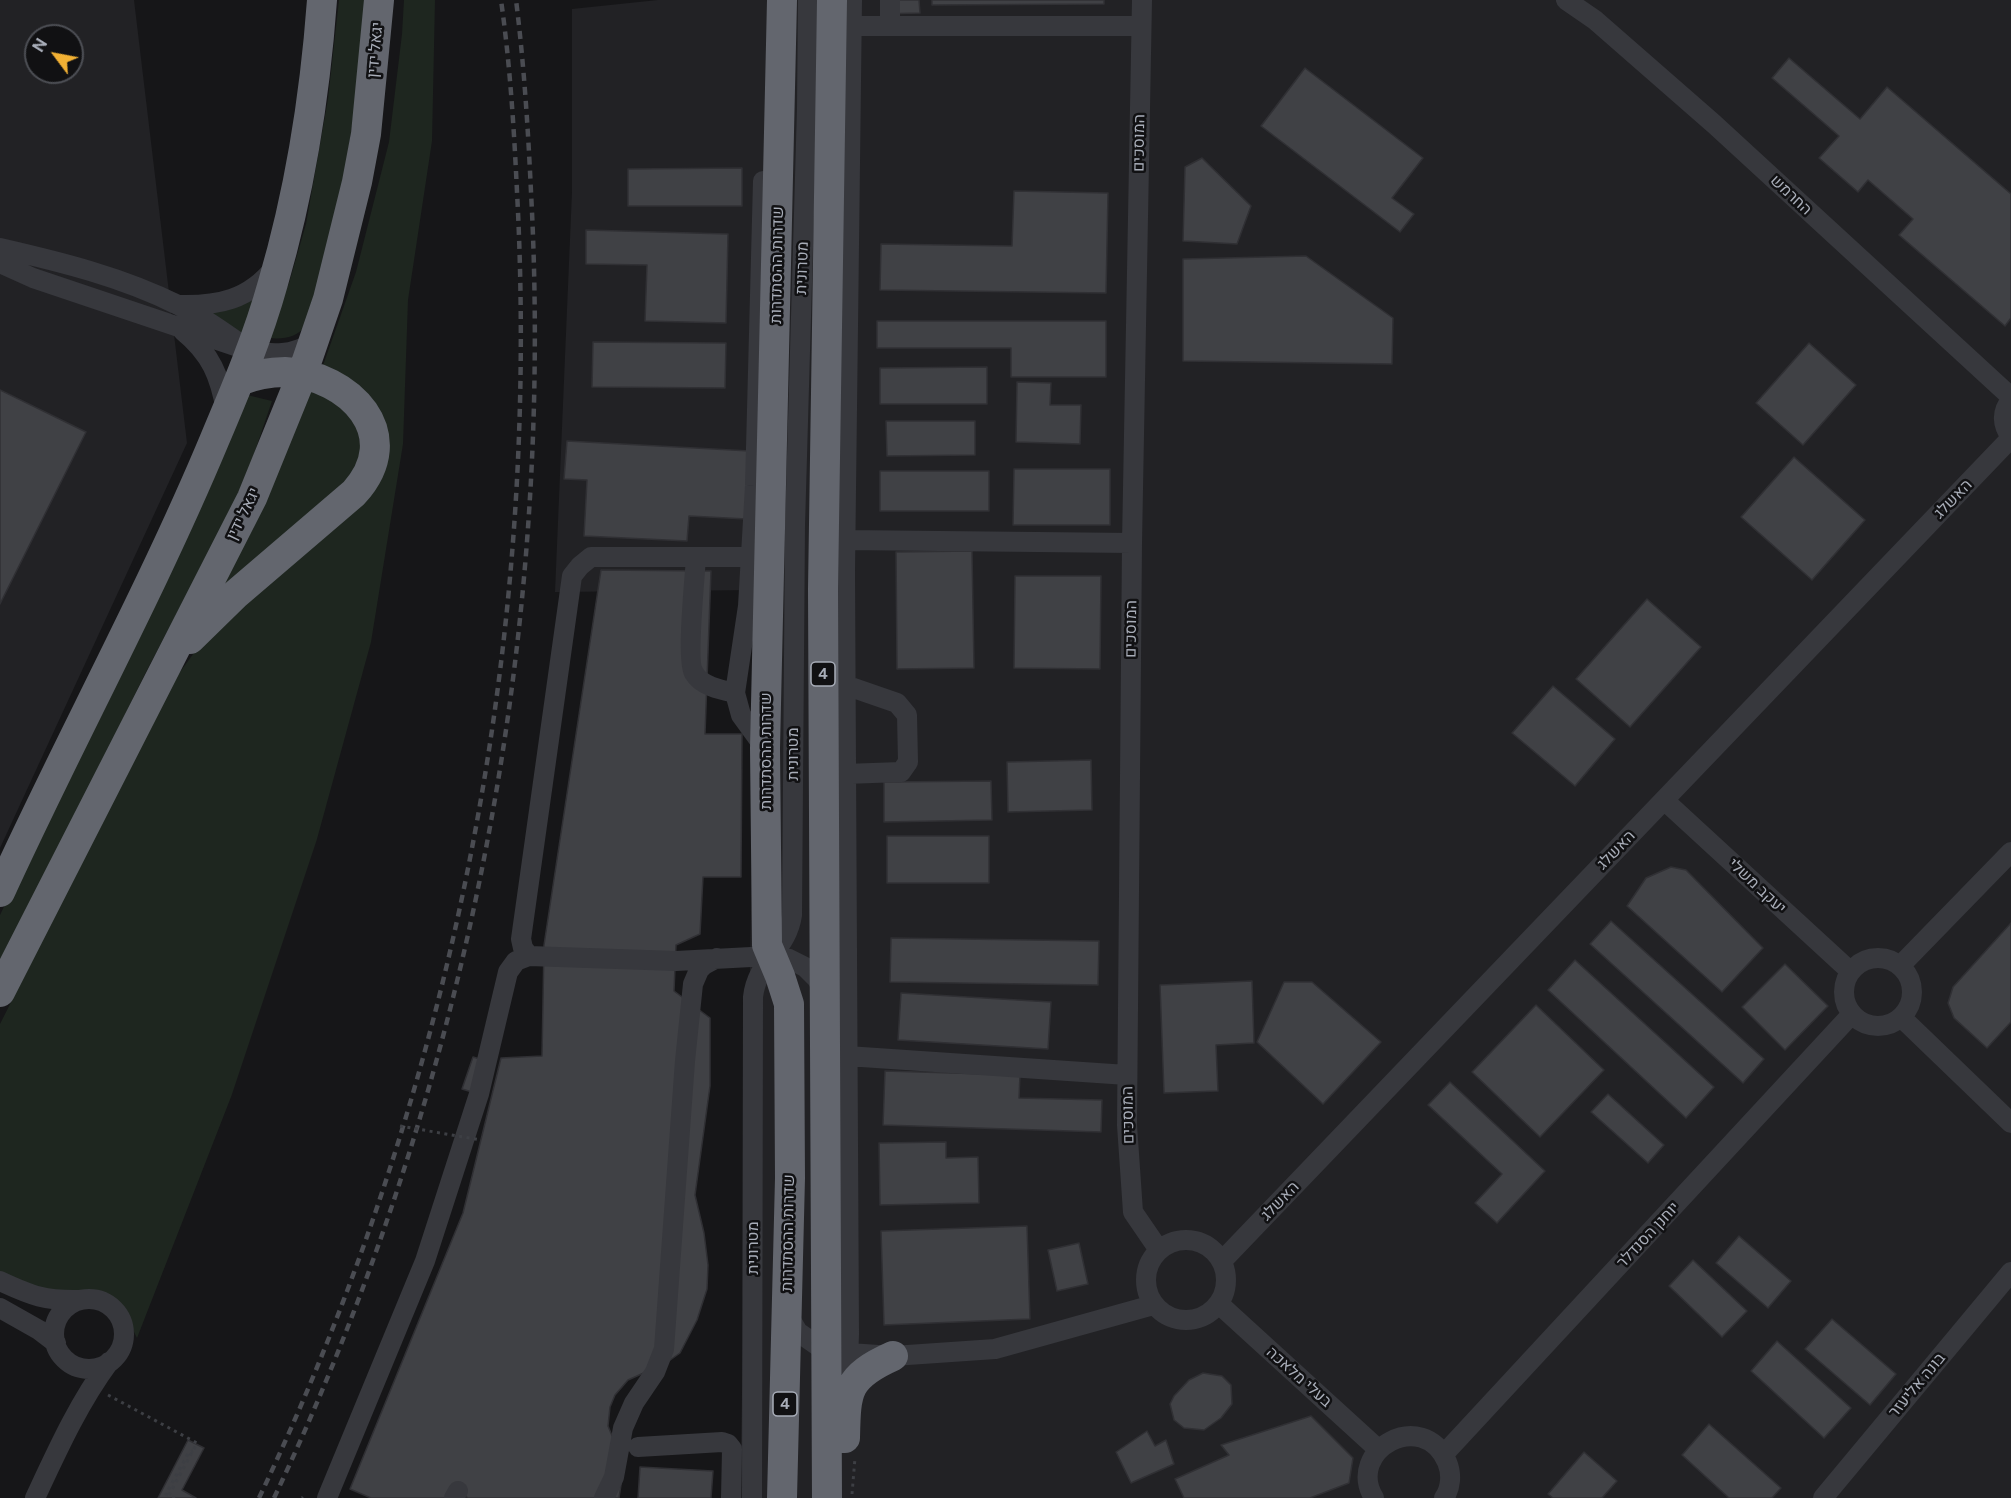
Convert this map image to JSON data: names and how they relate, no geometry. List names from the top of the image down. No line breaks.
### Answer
{"streets":{"highway":["יגאל ידין","שדרות ההסתדרות","4"],"street":["המוסכים","החרמש","מטרונית","האשלג","יעקב משלי","יוחנן הסנדלר","בעלי מלאכה","בונה אליעזר"]},"crossings":[["המוסכים","האשלג"],["המוסכים","בעלי מלאכה"],["שדרות ההסתדרות","מטרונית"],["האשלג","יעקב משלי"],["האשלג","בעלי מלאכה"],["יעקב משלי","יוחנן הסנדלר"]],"north":"top left"}
